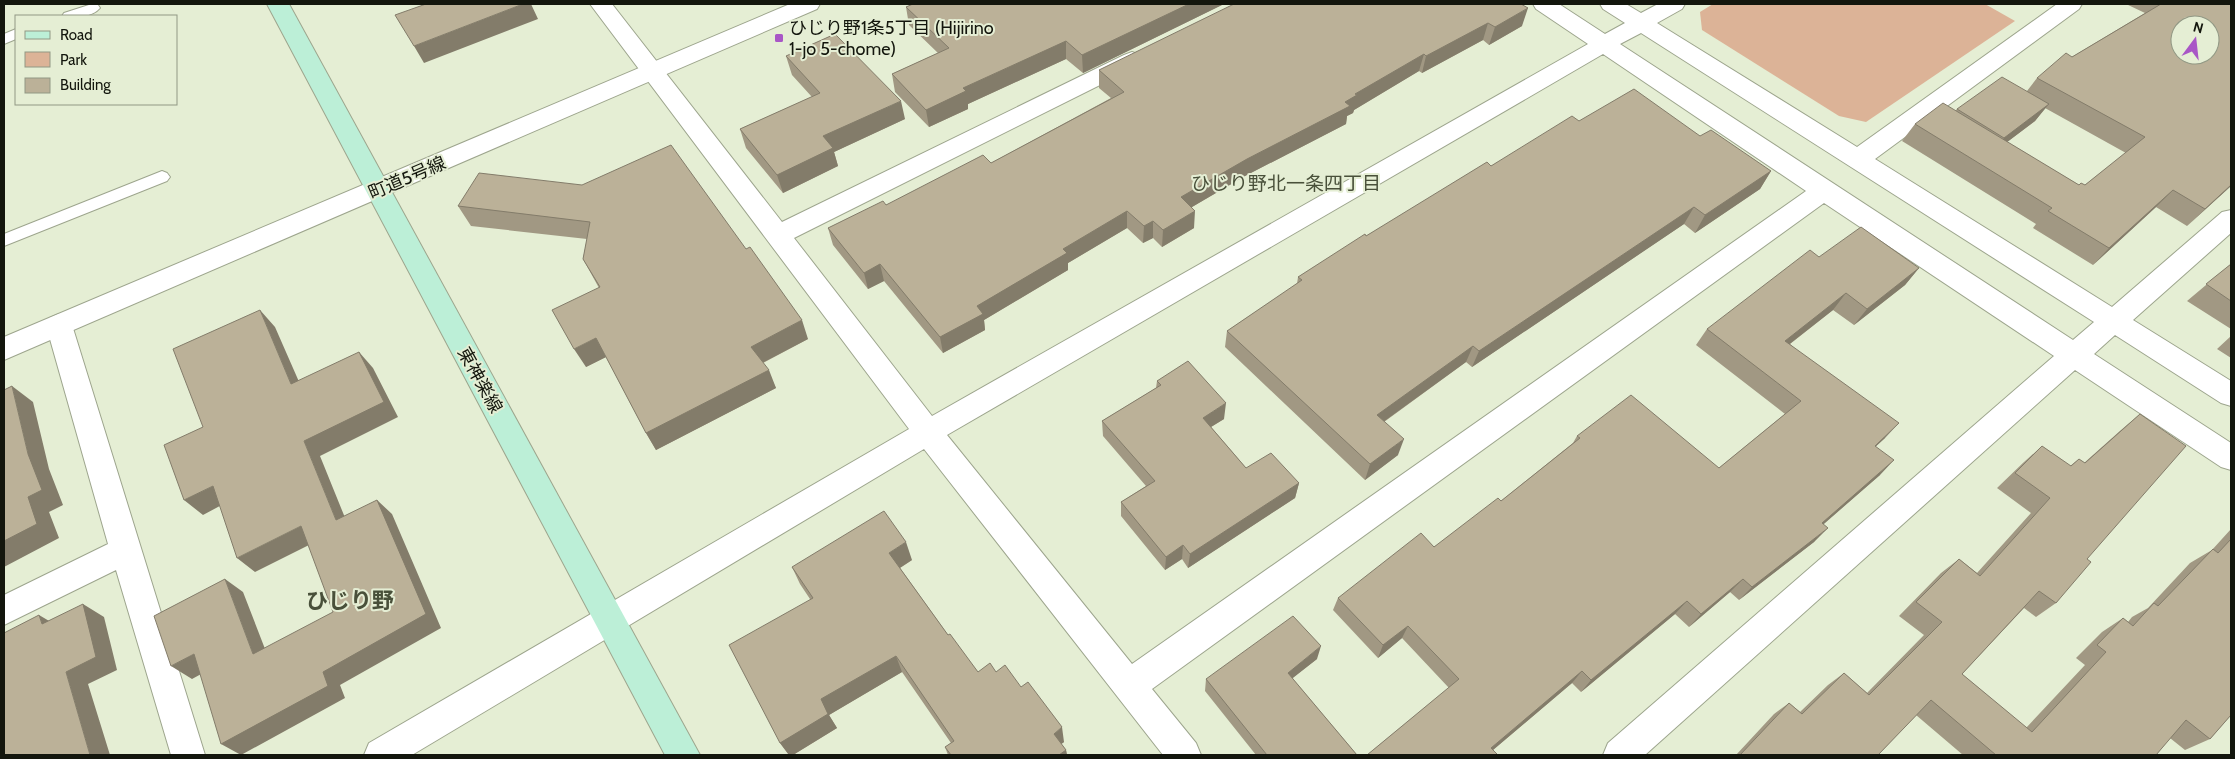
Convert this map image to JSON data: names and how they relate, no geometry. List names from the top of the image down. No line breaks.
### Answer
{"streets":{"main road":["東神楽線"],"street":["町道5号線"]},"crossings":[["町道5号線","東神楽線"]],"districts":["ひじり野北一条四丁目","ひじり野"],"places":{"transit":["ひじり野1条5丁目 (Hijirino 1-jo 5-chome)"]},"legend":["Road","Park","Building"],"north":"top"}
